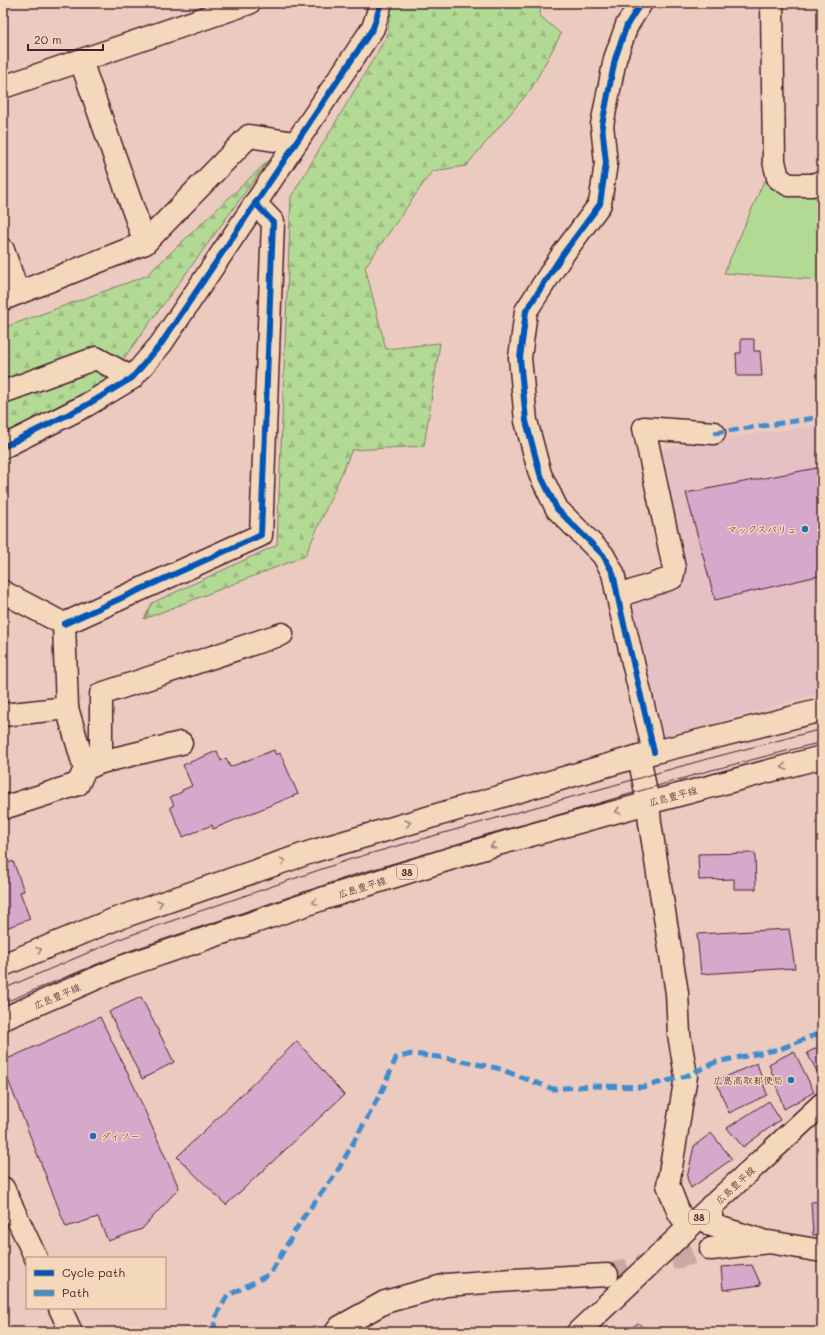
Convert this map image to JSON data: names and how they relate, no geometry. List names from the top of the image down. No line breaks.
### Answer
{"streets":{"street":["広島豊平線","38"]},"places":["マックスバリュ","広島高取郵便局","ダイソー"],"legend":["Cycle path","Path"],"scale_bar":"20 m"}
